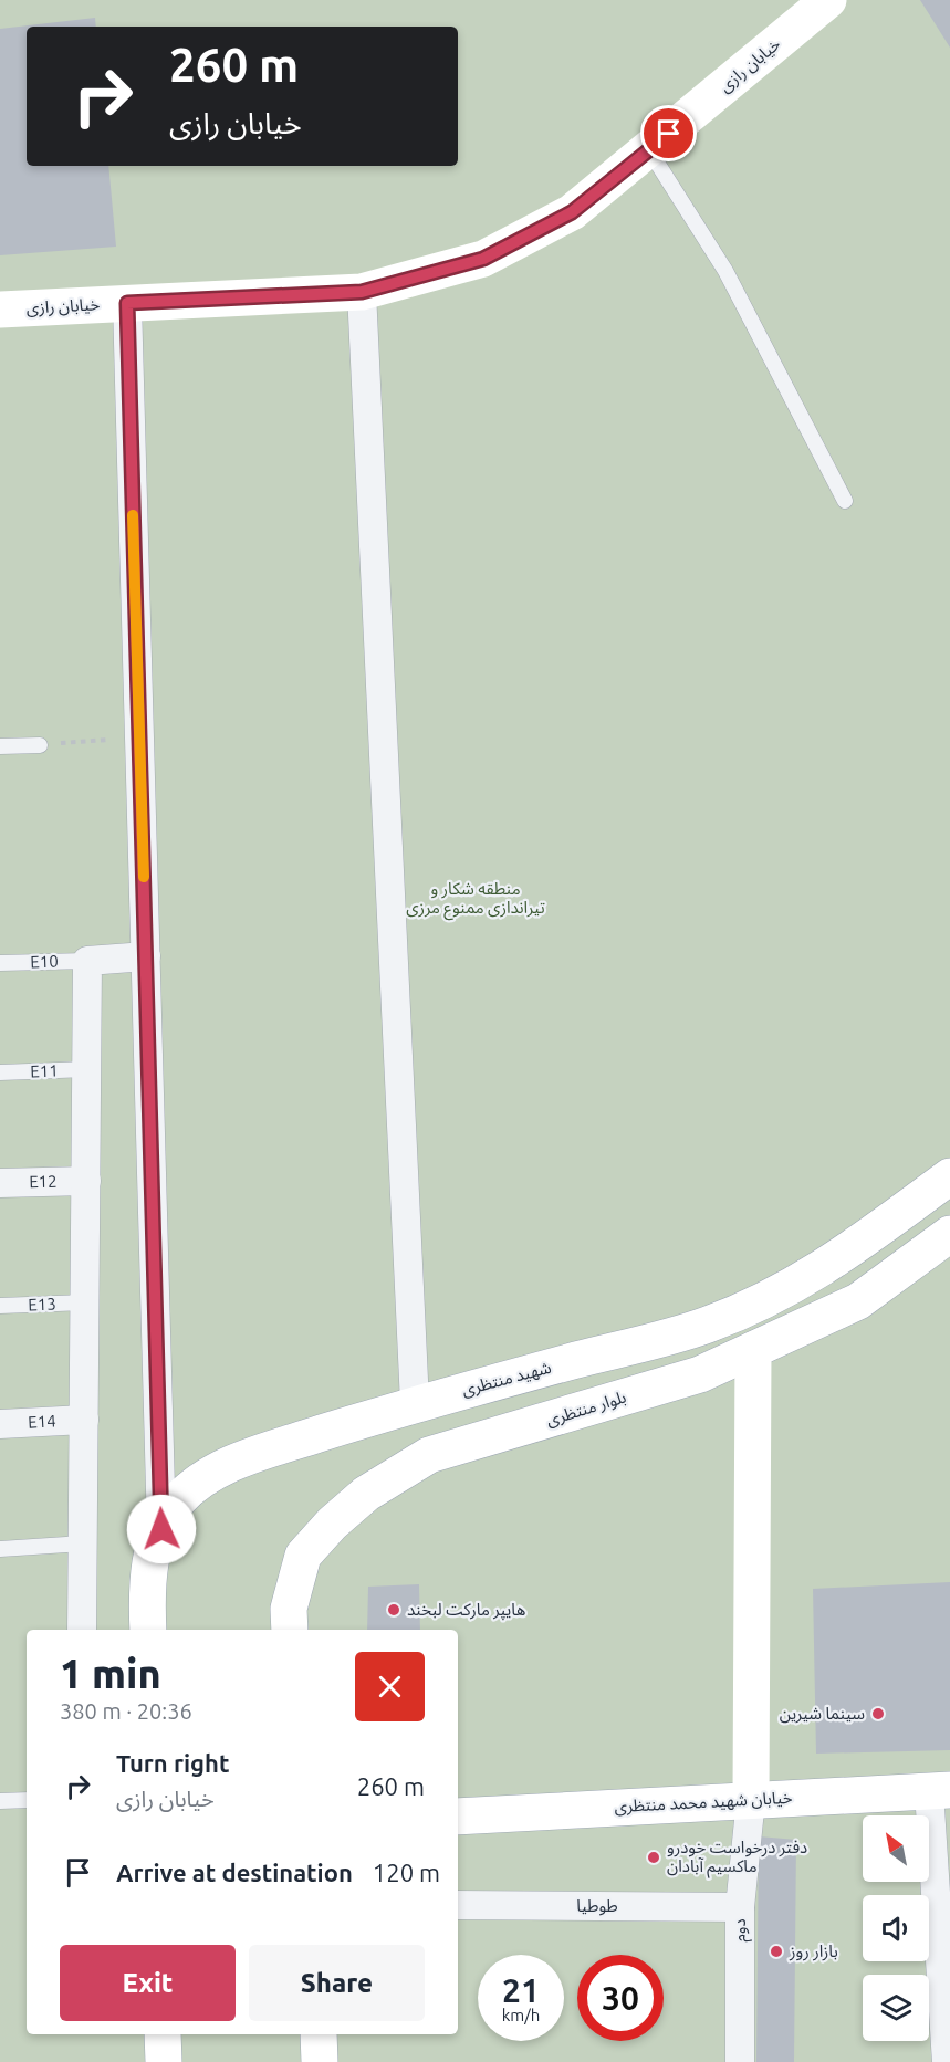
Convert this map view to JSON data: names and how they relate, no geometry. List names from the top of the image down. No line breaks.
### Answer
{"streets":{"main road":["خیابان رازی","شهید منتظری","بلوار منتظری","خیابان شهید محمد منتظری"],"street":["E12","E14","طوطیا","دوم"],"lane":["E10","E11","E13"]},"crossings":[["خیابان شهید محمد منتظری","دوم"],["طوطیا","دوم"]],"parks":["منطقه شکار و تیراندازی ممنوع مرزی"],"places":["هایپر مارکت لبخند","سینما شیرین","دفتر درخواست خودرو ماکسیم آبادان","بازار روز"],"north":"top left","page":{"turn":["260 m","خیابان رازی"],"heading":["1 min","380 m · 20:36"],"list":[{"name":"Turn right","note":"خیابان رازی","value":"260 m"},{"name":"Arrive at destination","value":"120 m"}],"buttons":["Exit","Share"],"speed":"21 km/h","limit":"30"}}
